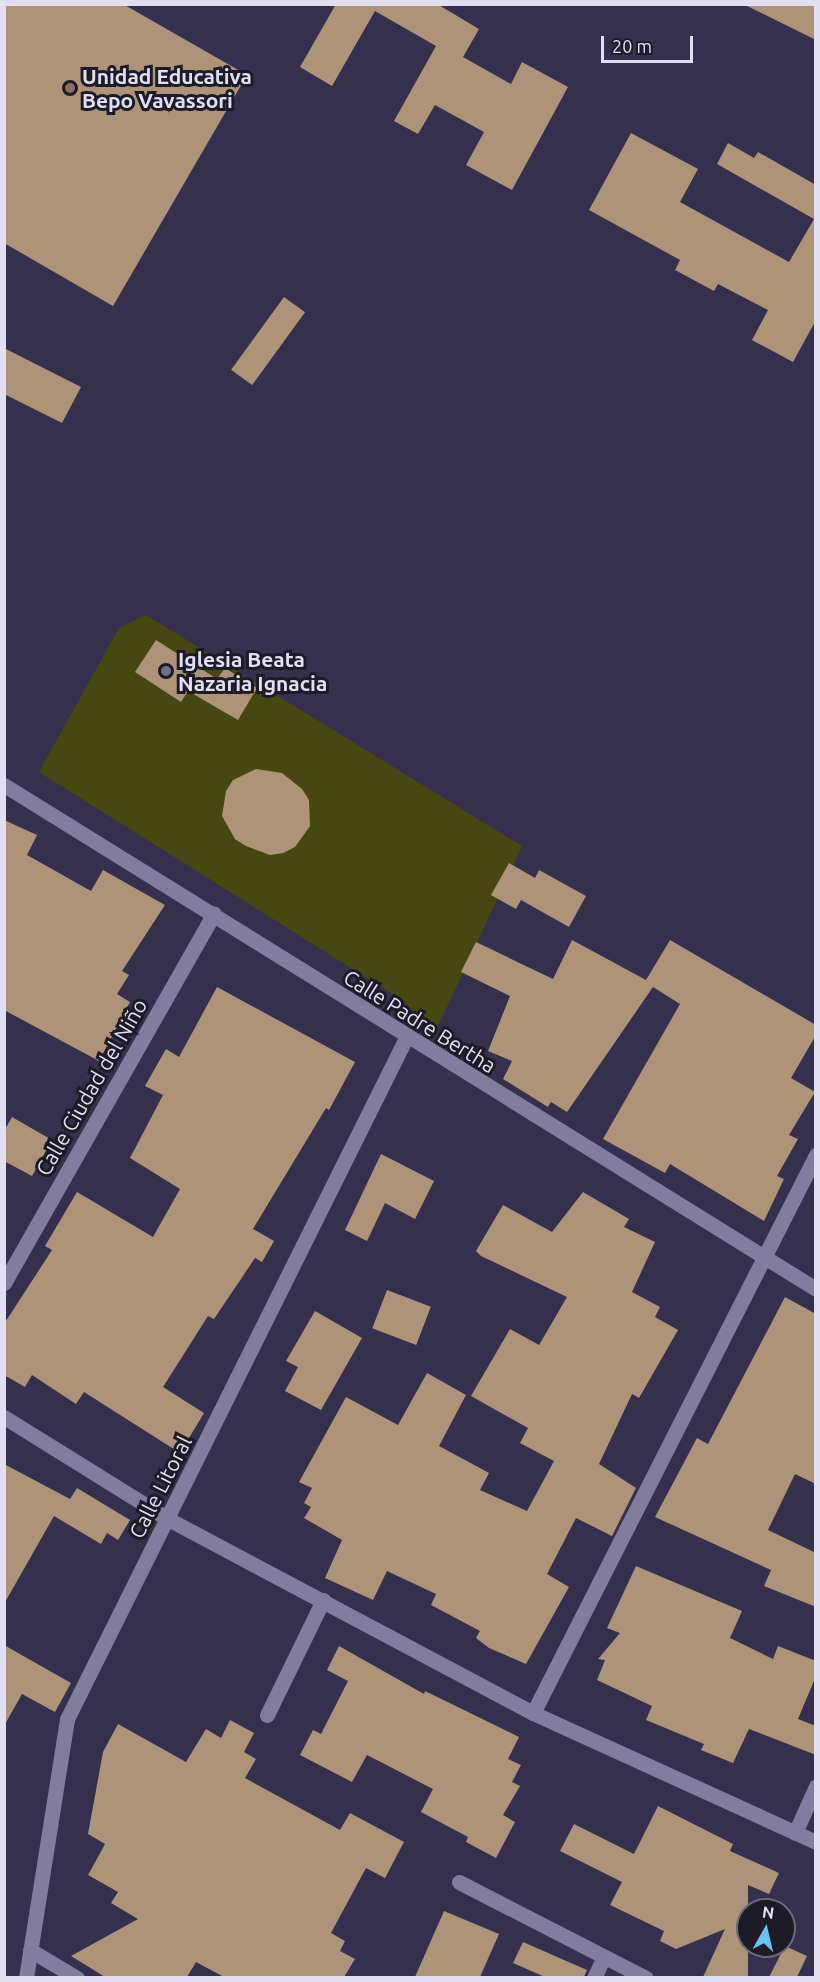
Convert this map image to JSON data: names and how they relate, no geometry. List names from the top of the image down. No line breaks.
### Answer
{"streets":{"street":["Calle Padre Bertha","Calle Ciudad del Niño","Calle Litoral"]},"crossings":[["Calle Padre Bertha","Calle Ciudad del Niño"],["Calle Padre Bertha","Calle Litoral"]],"places":["Unidad Educativa Bepo Vavassori","Iglesia Beata Nazaria Ignacia"],"scale_bar":"20 m","north":"top"}
